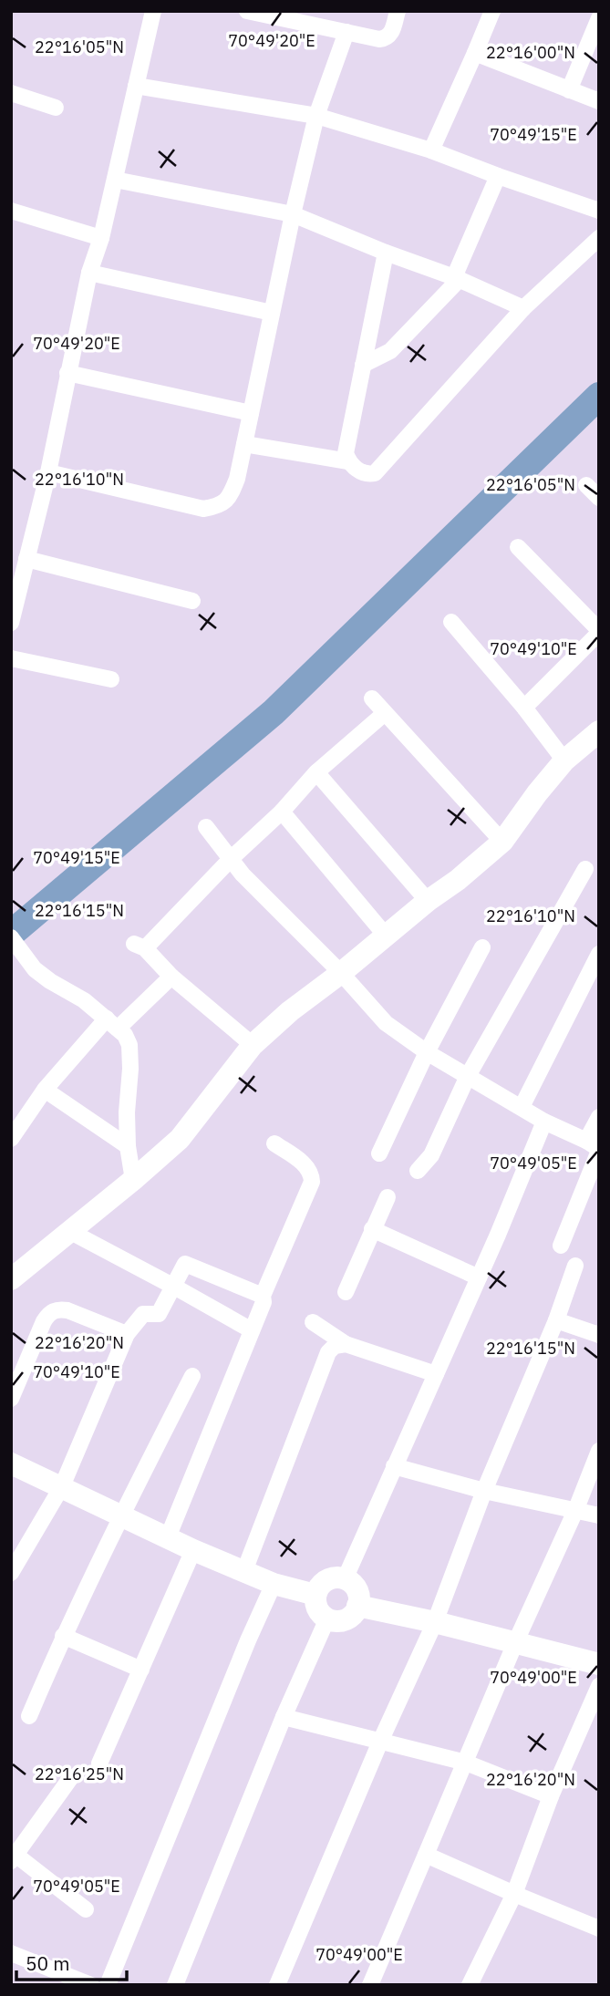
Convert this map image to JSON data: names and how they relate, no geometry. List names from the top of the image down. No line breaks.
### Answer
{"scale_bar":"50 m","coordinates":["70°49'20\"E","22°16'05\"N","22°16'00\"N","70°49'15\"E","22°16'10\"N","70°49'10\"E","22°16'15\"N","70°49'05\"E","22°16'20\"N","70°49'00\"E","22°16'25\"N"]}
